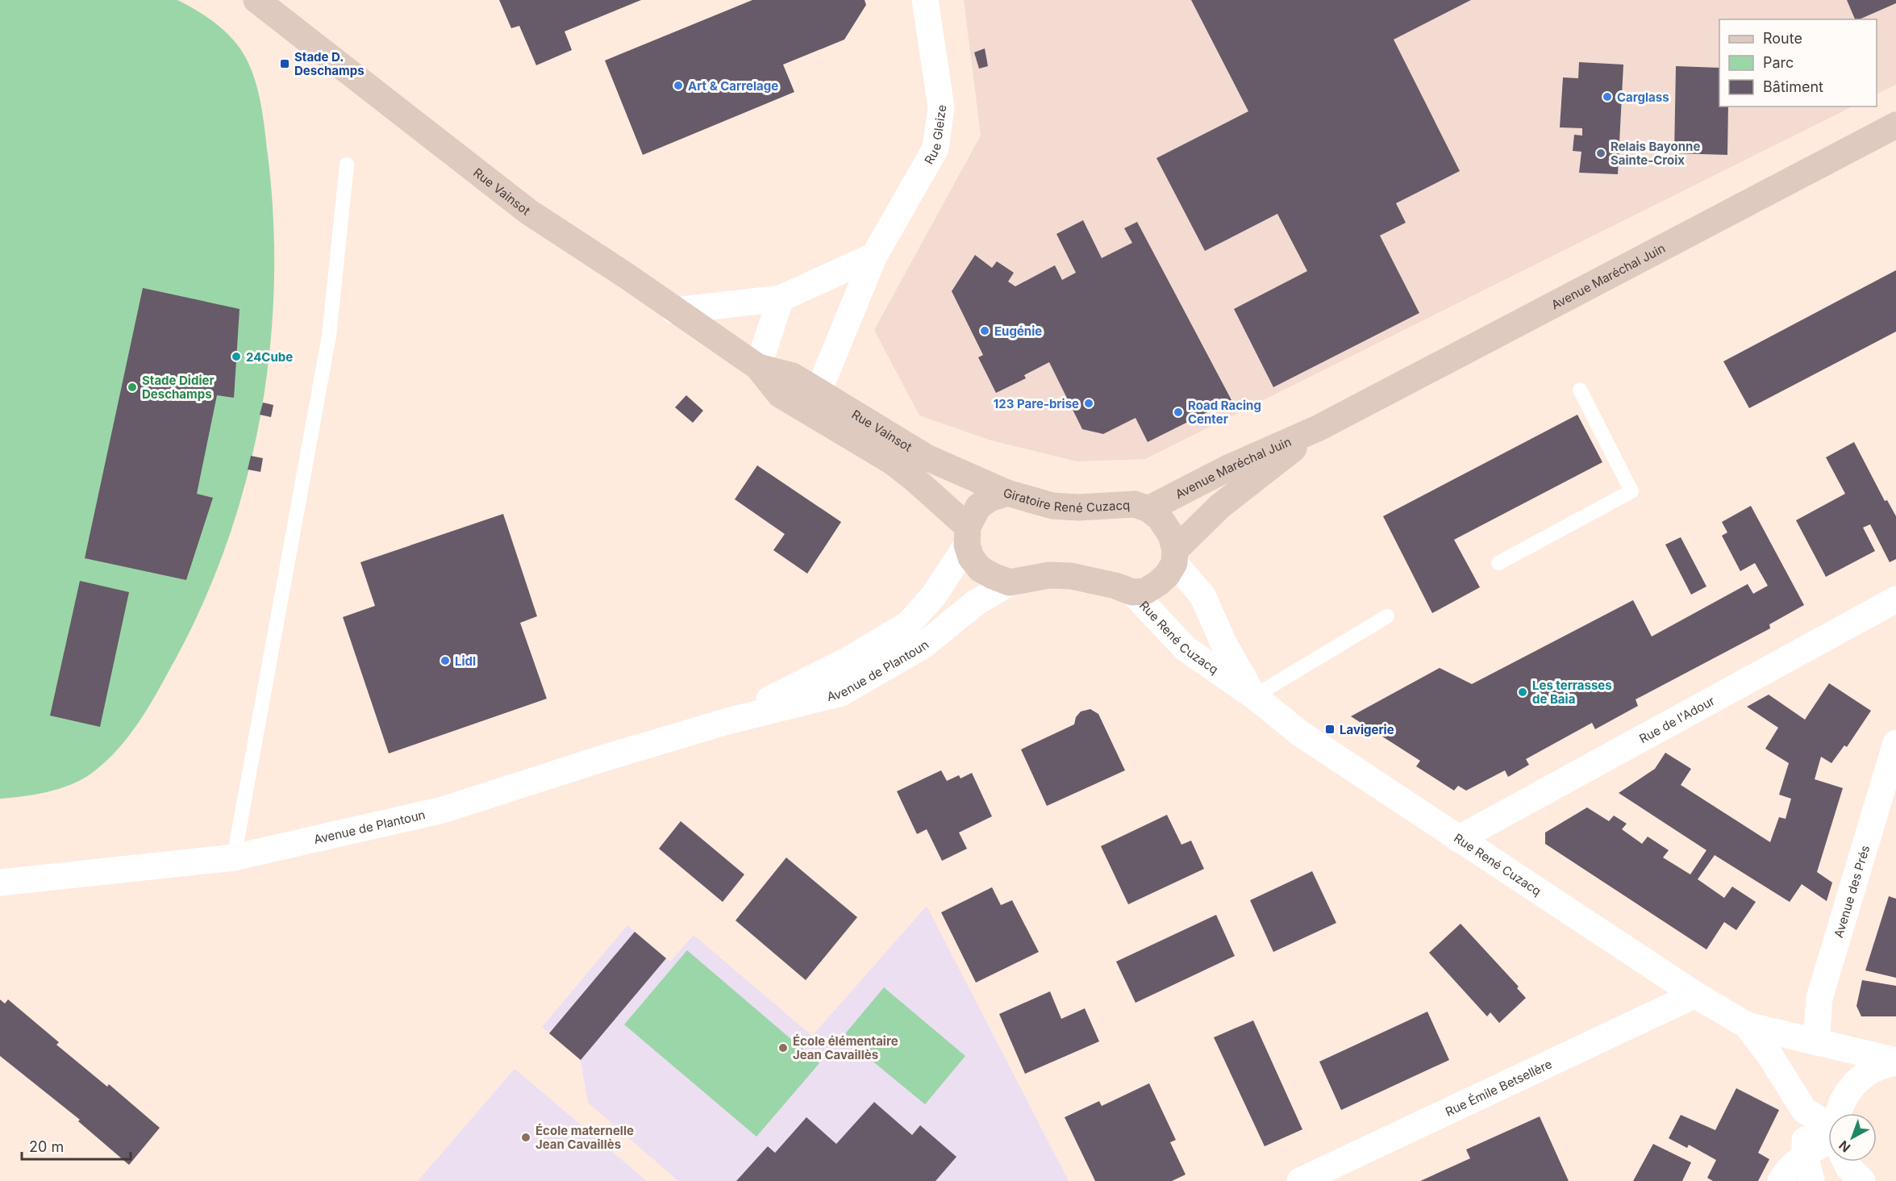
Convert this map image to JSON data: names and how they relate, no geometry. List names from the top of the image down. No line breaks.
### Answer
{"streets":{"main road":["Rue Vainsot","Avenue Maréchal Juin","Giratoire René Cuzacq"],"street":["Rue Gleize","Rue René Cuzacq","Avenue de Plantoun","Rue de l'Adour","Avenue des Prés","Rue Émile Betsellère"]},"crossings":[["Rue Gleize","Rue Vainsot"],["Rue Vainsot","Giratoire René Cuzacq"],["Rue Vainsot","Avenue de Plantoun"],["Avenue Maréchal Juin","Giratoire René Cuzacq"],["Avenue Maréchal Juin","Rue René Cuzacq"],["Giratoire René Cuzacq","Avenue de Plantoun"],["Rue René Cuzacq","Rue de l'Adour"],["Rue René Cuzacq","Avenue des Prés"],["Rue René Cuzacq","Rue Émile Betsellère"]],"places":{"transit":["Stade D. Deschamps","Lavigerie"],"other":["Art & Carrelage","Carglass","Relais Bayonne Sainte-Croix","Eugénie","24Cube","Stade Didier Deschamps","123 Pare-brise","Road Racing Center","Lidl","Les terrasses de Baia","École élémentaire Jean Cavaillès","École maternelle Jean Cavaillès"]},"legend":["Route","Parc","Bâtiment"],"scale_bar":"20 m","north":"bottom left"}
